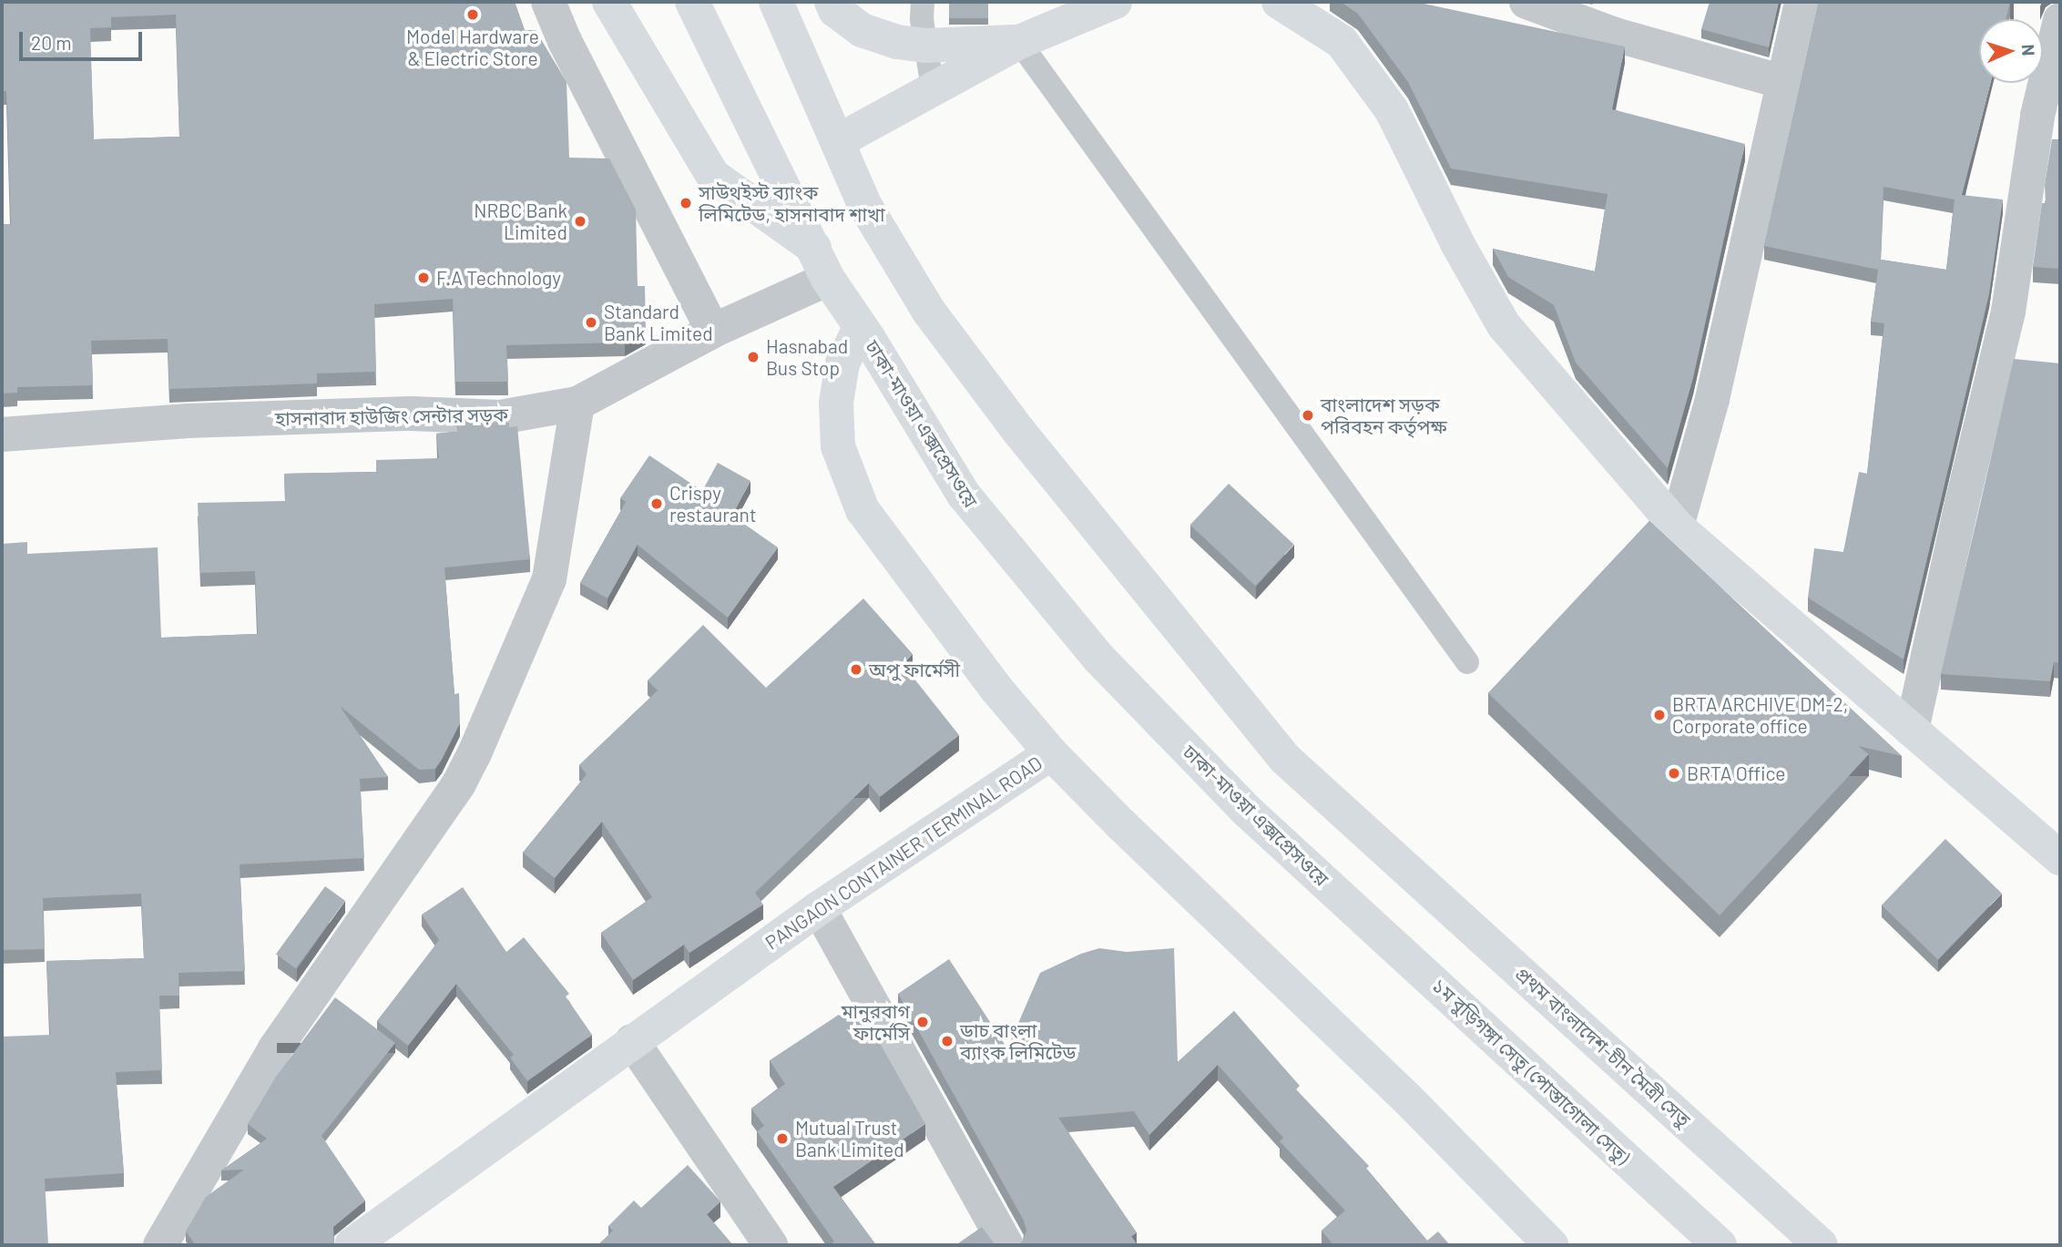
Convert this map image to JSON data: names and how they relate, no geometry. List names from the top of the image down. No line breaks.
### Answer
{"streets":{"main road":["ঢাকা-মাওয়া এক্সপ্রেসওয়ে","PANGAON CONTAINER TERMINAL ROAD","প্রথম বাংলাদেশ-চীন মৈত্রী সেতু","১ম বুড়িগঙ্গা সেতু (পোস্তাগোলা সেতু)"],"street":["হাসনাবাদ হাউজিং সেন্টার সড়ক"]},"crossings":[["হাসনাবাদ হাউজিং সেন্টার সড়ক","ঢাকা-মাওয়া এক্সপ্রেসওয়ে"],["ঢাকা-মাওয়া এক্সপ্রেসওয়ে","PANGAON CONTAINER TERMINAL ROAD"],["ঢাকা-মাওয়া এক্সপ্রেসওয়ে","১ম বুড়িগঙ্গা সেতু (পোস্তাগোলা সেতু)"]],"places":["Model Hardware & Electric Store","সাউথইস্ট ব্যাংক লিমিটেড, হাসনাবাদ শাখা","NRBC Bank Limited","F.A Technology","Standard Bank Limited","Hasnabad Bus Stop","বাংলাদেশ সড়ক পরিবহন কর্তৃপক্ষ","Crispy restaurant","অপু ফার্মেসী","BRTA ARCHIVE DM-2, Corporate office","BRTA Office","মানুরবাগ ফার্মেসি","ডাচ বাংলা ব্যাংক লিমিটেড","Mutual Trust Bank Limited"],"scale_bar":"20 m","north":"right"}
